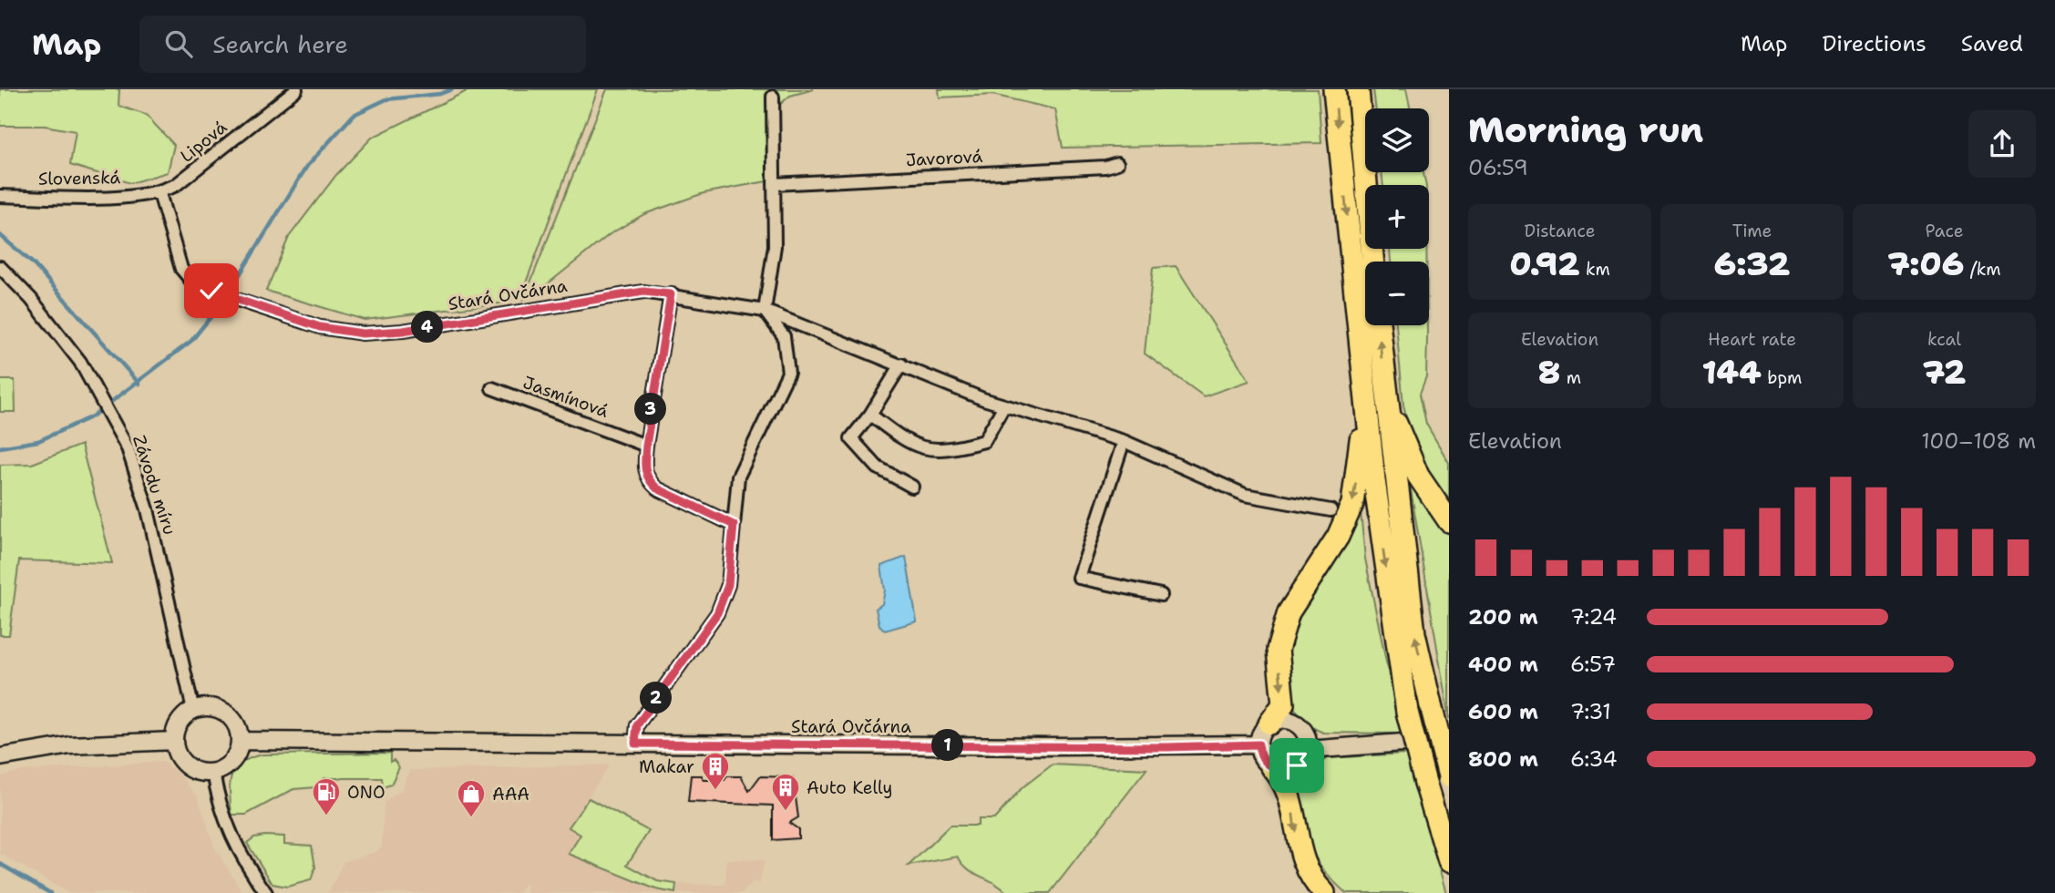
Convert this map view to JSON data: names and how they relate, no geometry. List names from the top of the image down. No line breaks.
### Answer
{"streets":{"main road":["Stará Ovčárna"],"street":["Lipová","Javorová","Slovenská","Jasmínová","Závodu míru"]},"crossings":[["Lipová","Slovenská"],["Lipová","Stará Ovčárna"],["Slovenská","Stará Ovčárna"],["Stará Ovčárna","Závodu míru"]],"places":{"building":["Makar","Auto Kelly"],"fuel station":["ONO"],"shop":["AAA"]},"page":{"header":"Map","search":"Search here","nav":["Map","Directions","Saved"],"heading":["Morning run","06:59"],"map_buttons":["+","−"],"stats":[["Distance","0.92 km"],["Time","6:32"],["Pace","7:06 /km"],["Elevation","8 m"],["Heart rate","144 bpm"],["kcal","72"]],"pins":["4","3","2","1"],"chart":["Elevation","100–108 m"],"list":[{"name":"200 m","note":"7:24"},{"name":"400 m","note":"6:57"},{"name":"600 m","note":"7:31"},{"name":"800 m","note":"6:34"}]}}
